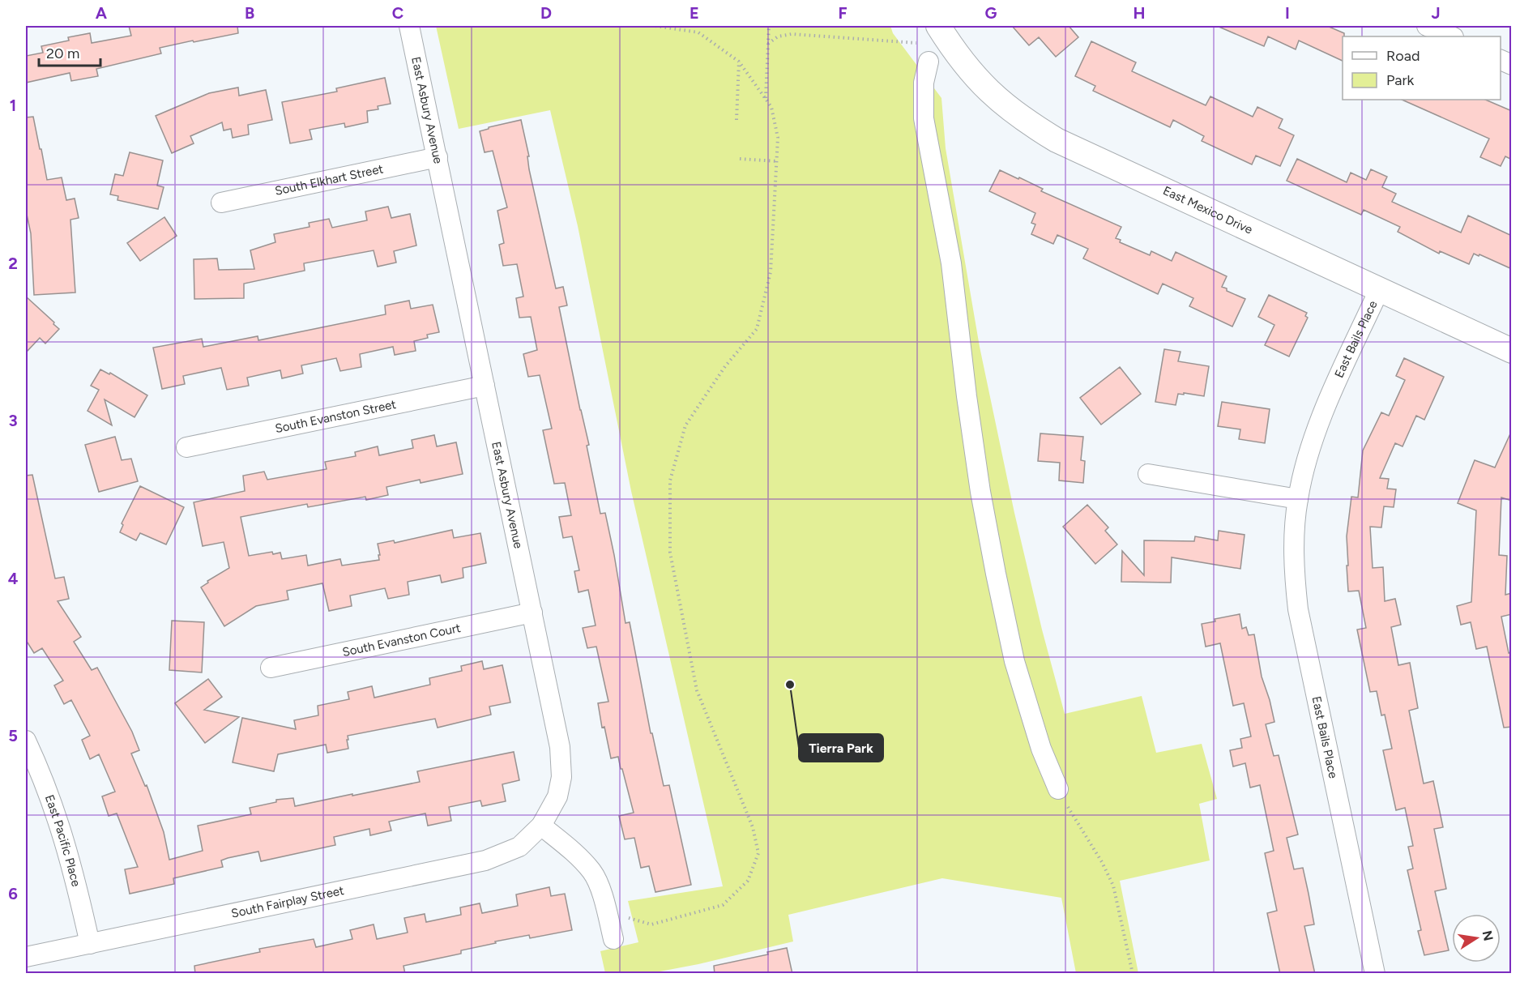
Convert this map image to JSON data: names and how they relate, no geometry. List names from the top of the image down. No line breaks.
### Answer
{"streets":{"street":["East Asbury Avenue","South Elkhart Street","East Mexico Drive","East Bails Place","South Evanston Street","South Evanston Court","East Pacific Place","South Fairplay Street"]},"crossings":[["East Asbury Avenue","South Elkhart Street"],["East Asbury Avenue","South Evanston Street"],["East Asbury Avenue","South Evanston Court"],["East Asbury Avenue","South Fairplay Street"],["East Mexico Drive","East Bails Place"],["East Pacific Place","South Fairplay Street"]],"places":["Tierra Park"],"legend":["Road","Park"],"scale_bar":"20 m","north":"right","grid":{"columns":["A","B","C","D","E","F","G","H","I","J"],"rows":["1","2","3","4","5","6"]}}
